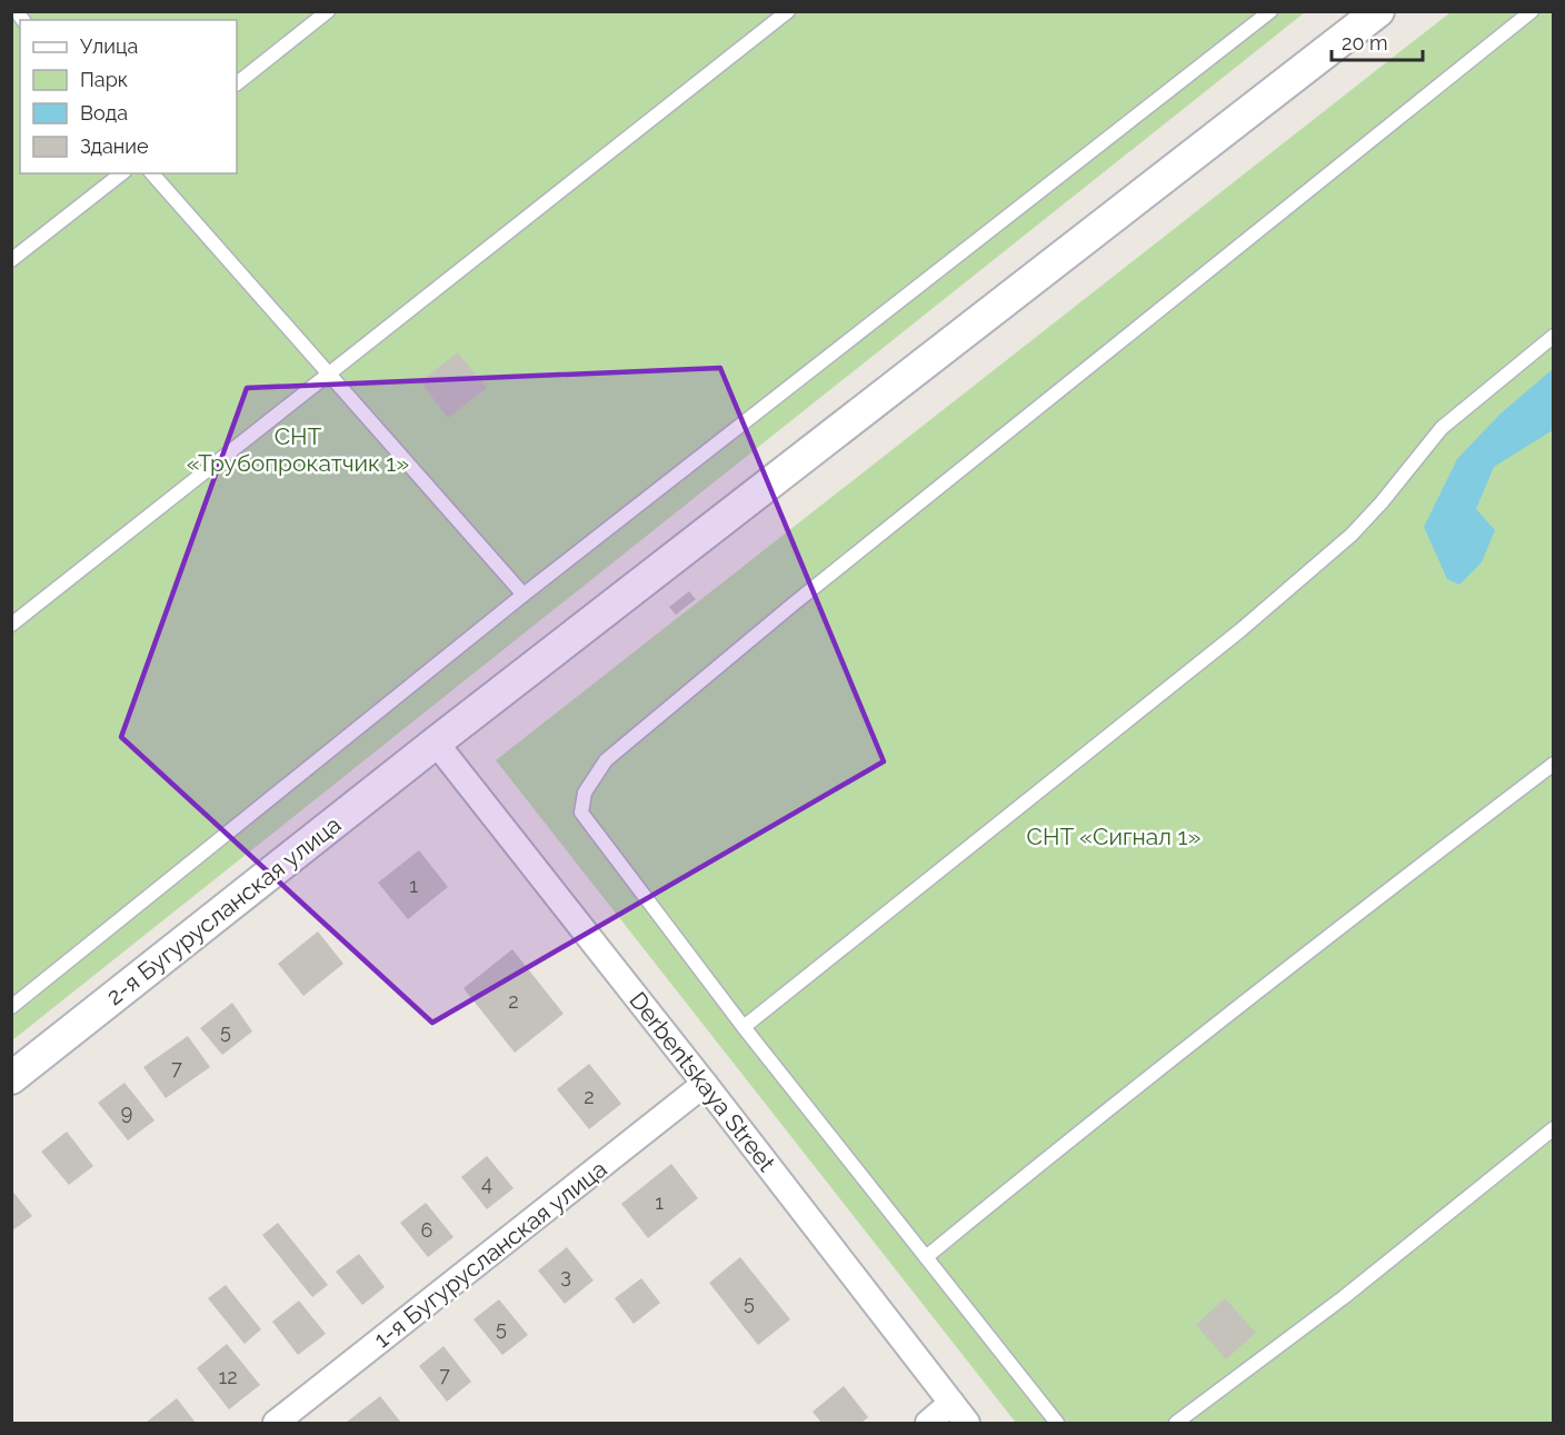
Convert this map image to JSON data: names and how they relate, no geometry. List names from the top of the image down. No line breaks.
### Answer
{"streets":{"street":["2-я Бугурусланская улица","Derbentskaya Street","1-я Бугурусланская улица"]},"crossings":[["2-я Бугурусланская улица","Derbentskaya Street"],["Derbentskaya Street","1-я Бугурусланская улица"]],"parks":["СНТ «Трубопрокатчик 1»","СНТ «Сигнал 1»"],"house_numbers":["1","2","5","7","2","9","4","1","6","3","5","5","7","12"],"legend":["Улица","Парк","Вода","Здание"],"scale_bar":"20 m"}
